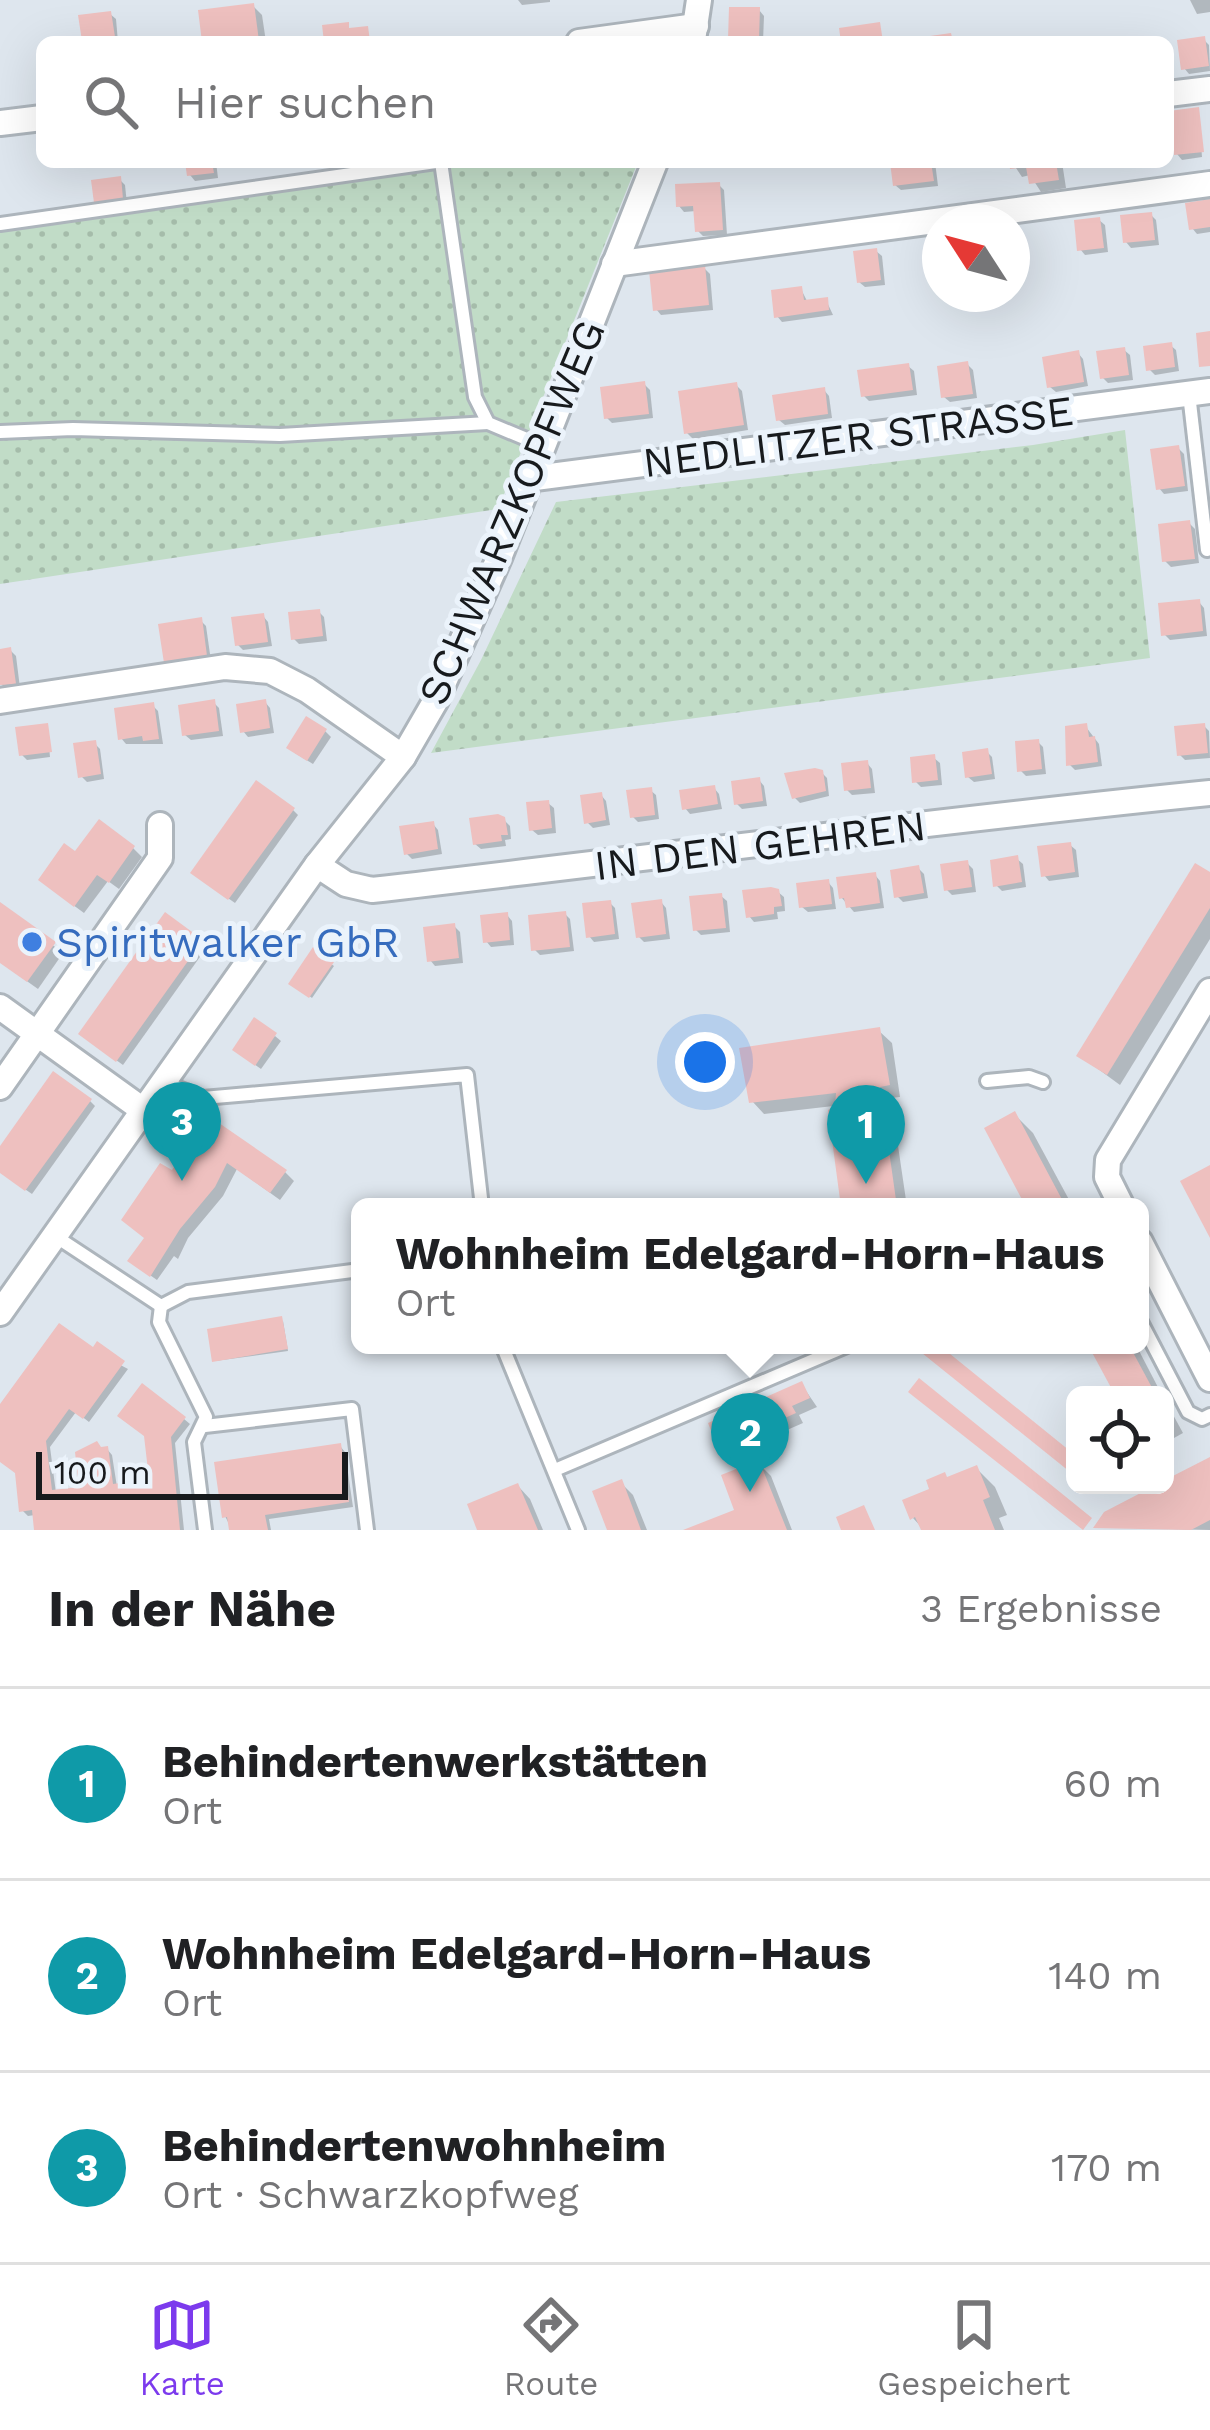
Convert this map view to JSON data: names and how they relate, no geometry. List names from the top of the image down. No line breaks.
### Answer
{"streets":{"street":["NEDLITZER STRASSE","SCHWARZKOPFWEG","IN DEN GEHREN"]},"crossings":[["NEDLITZER STRASSE","SCHWARZKOPFWEG"],["SCHWARZKOPFWEG","IN DEN GEHREN"]],"places":["Spiritwalker GbR"],"scale_bar":"100 m","north":"top left","page":{"search":"Hier suchen","pins":["3","1","2"],"popup":["Wohnheim Edelgard-Horn-Haus","Ort"],"scale":"100 m","heading":["In der Nähe","3 Ergebnisse"],"list":[{"mark":"1","name":"Behindertenwerkstätten","note":"Ort","value":"60 m"},{"mark":"2","name":"Wohnheim Edelgard-Horn-Haus","note":"Ort","value":"140 m"},{"mark":"3","name":"Behindertenwohnheim","note":"Ort · Schwarzkopfweg","value":"170 m"}],"nav":["Karte","Route","Gespeichert"]}}
